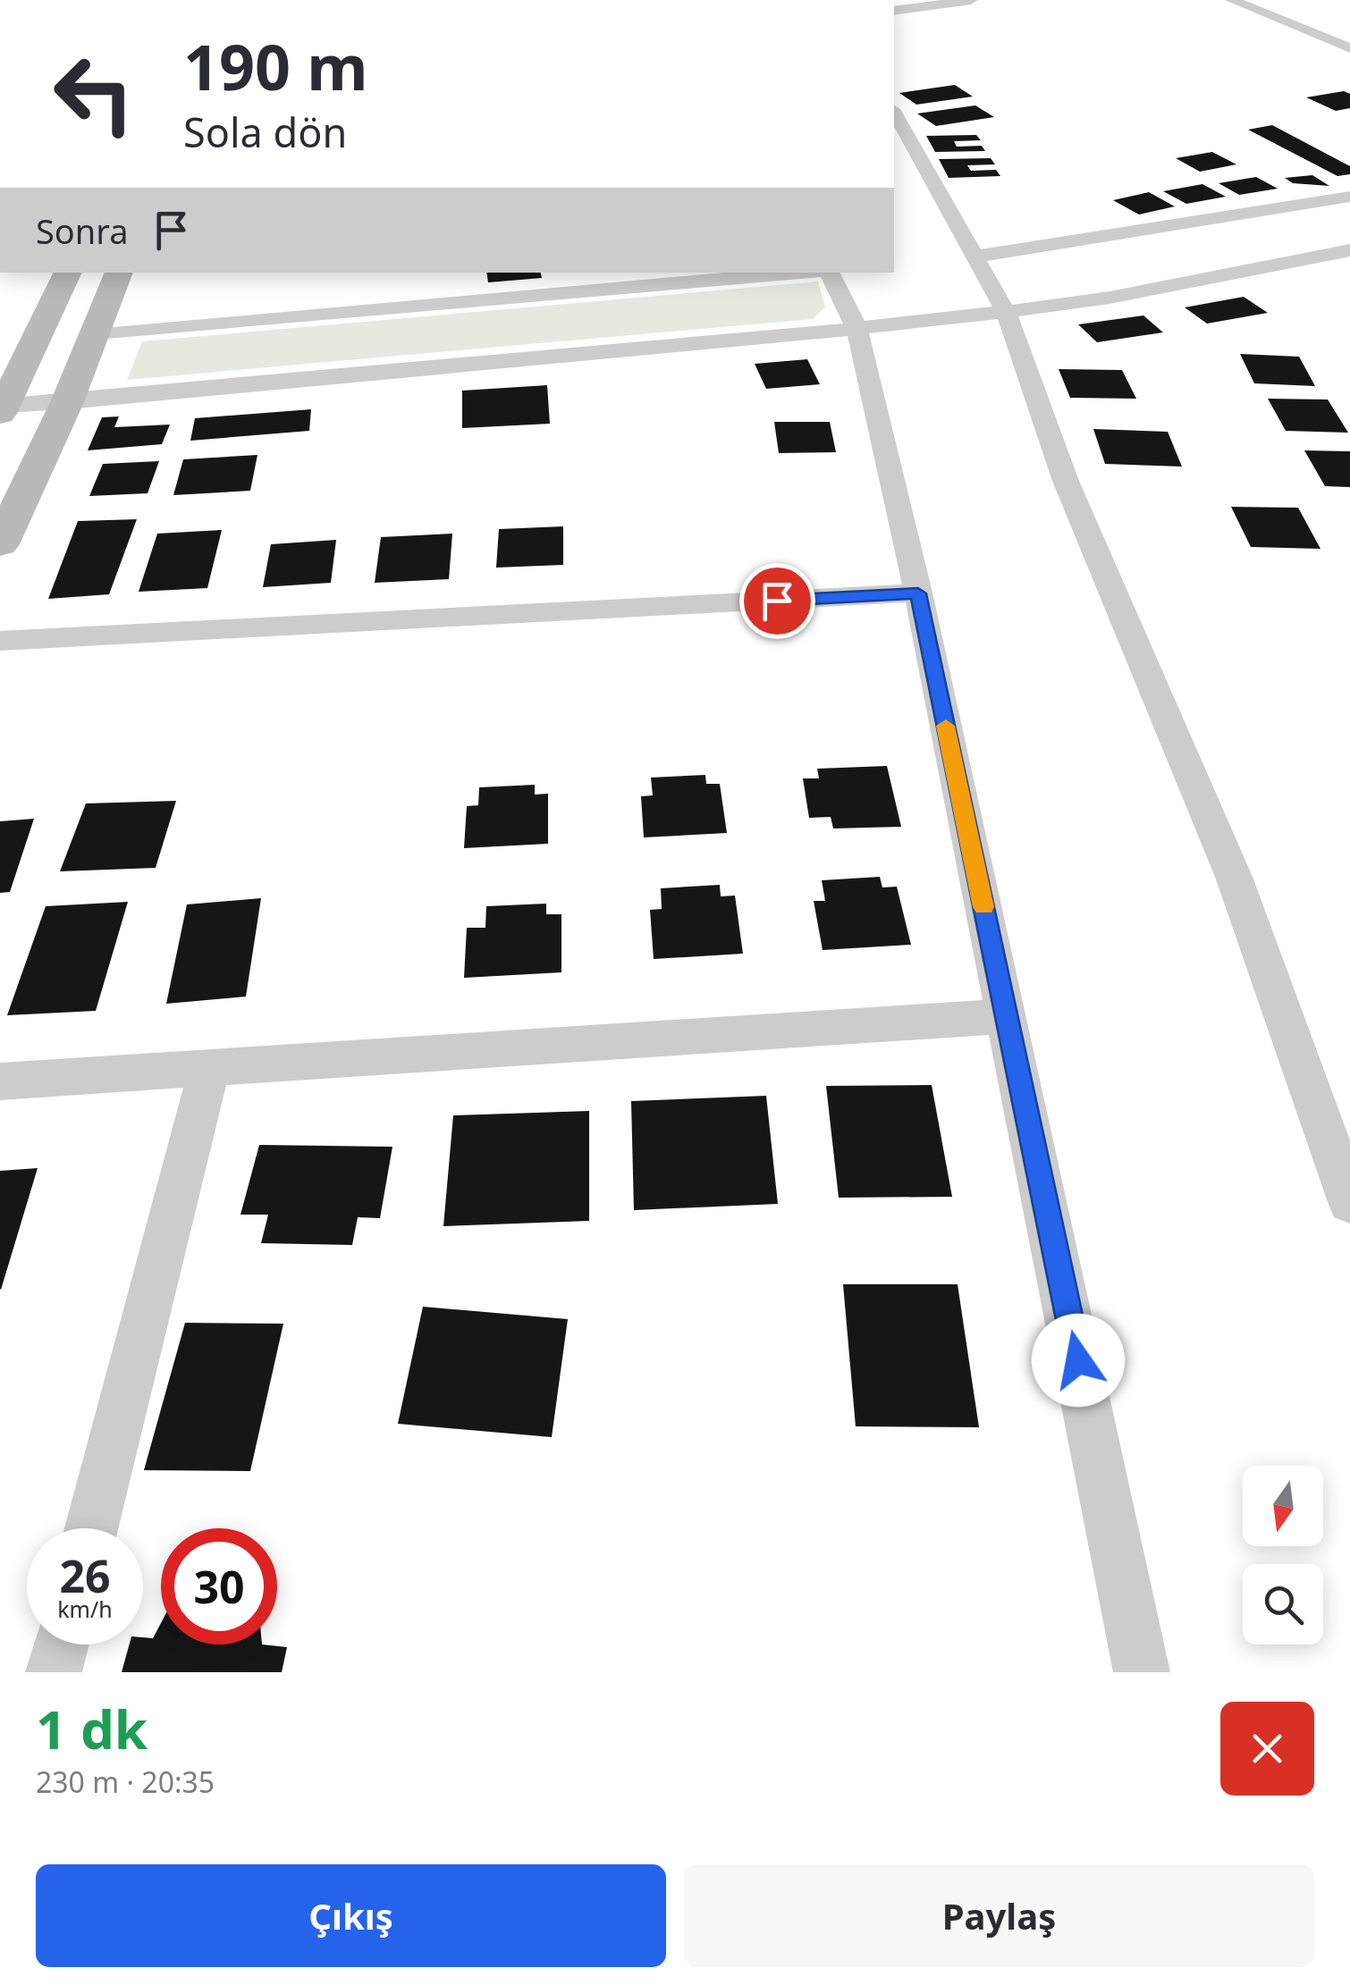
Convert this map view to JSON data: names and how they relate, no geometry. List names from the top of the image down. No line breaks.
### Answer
{"north":"bottom","page":{"turn":["190 m","Sola dön"],"then":"Sonra","speed":"26 km/h","limit":"30","heading":["1 dk","230 m · 20:35"],"buttons":["Çıkış","Paylaş"]}}
